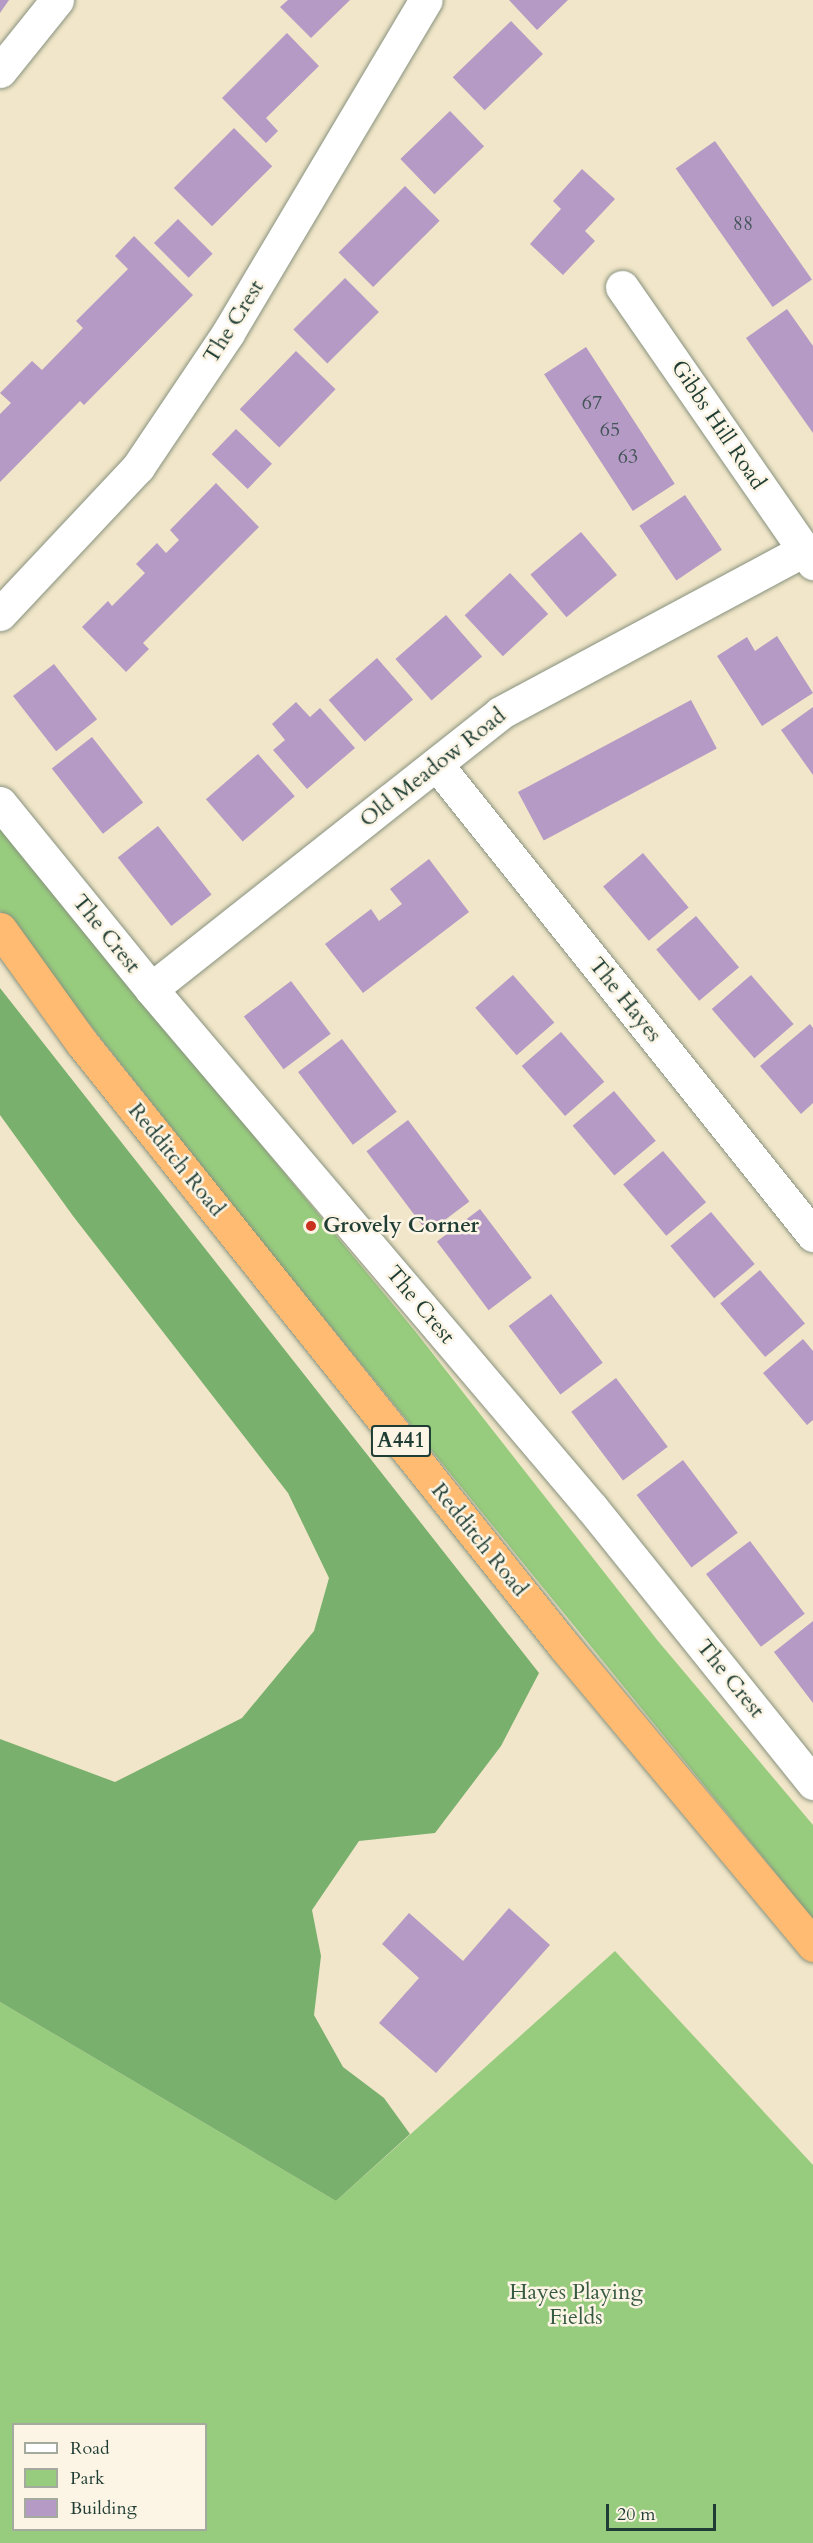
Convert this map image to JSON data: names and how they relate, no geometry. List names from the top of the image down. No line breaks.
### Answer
{"streets":{"highway":["Redditch Road","A441"],"street":["The Crest","Gibbs Hill Road","Old Meadow Road","The Hayes"]},"crossings":[["The Crest","Old Meadow Road"],["Gibbs Hill Road","Old Meadow Road"],["Old Meadow Road","The Hayes"]],"parks":["Hayes Playing Fields"],"places":["Grovely Corner"],"house_numbers":["88","67","65","63"],"legend":["Road","Park","Building"],"scale_bar":"20 m"}
